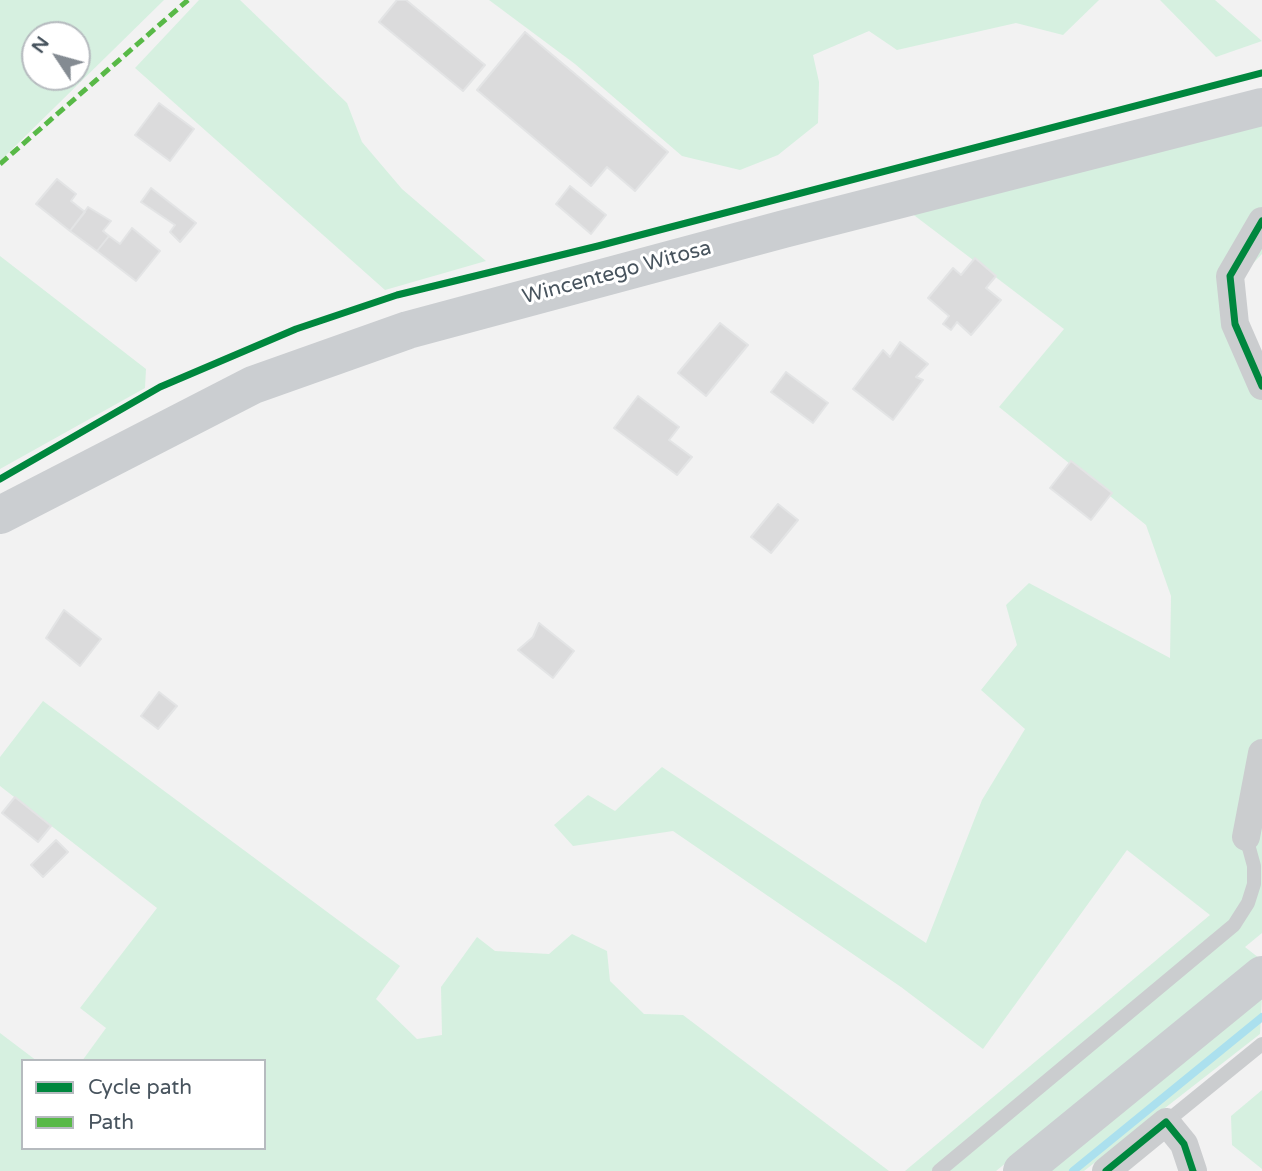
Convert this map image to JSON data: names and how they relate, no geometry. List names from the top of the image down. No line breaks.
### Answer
{"streets":{"main road":["Wincentego Witosa"]},"legend":["Cycle path","Path"],"north":"top left"}
